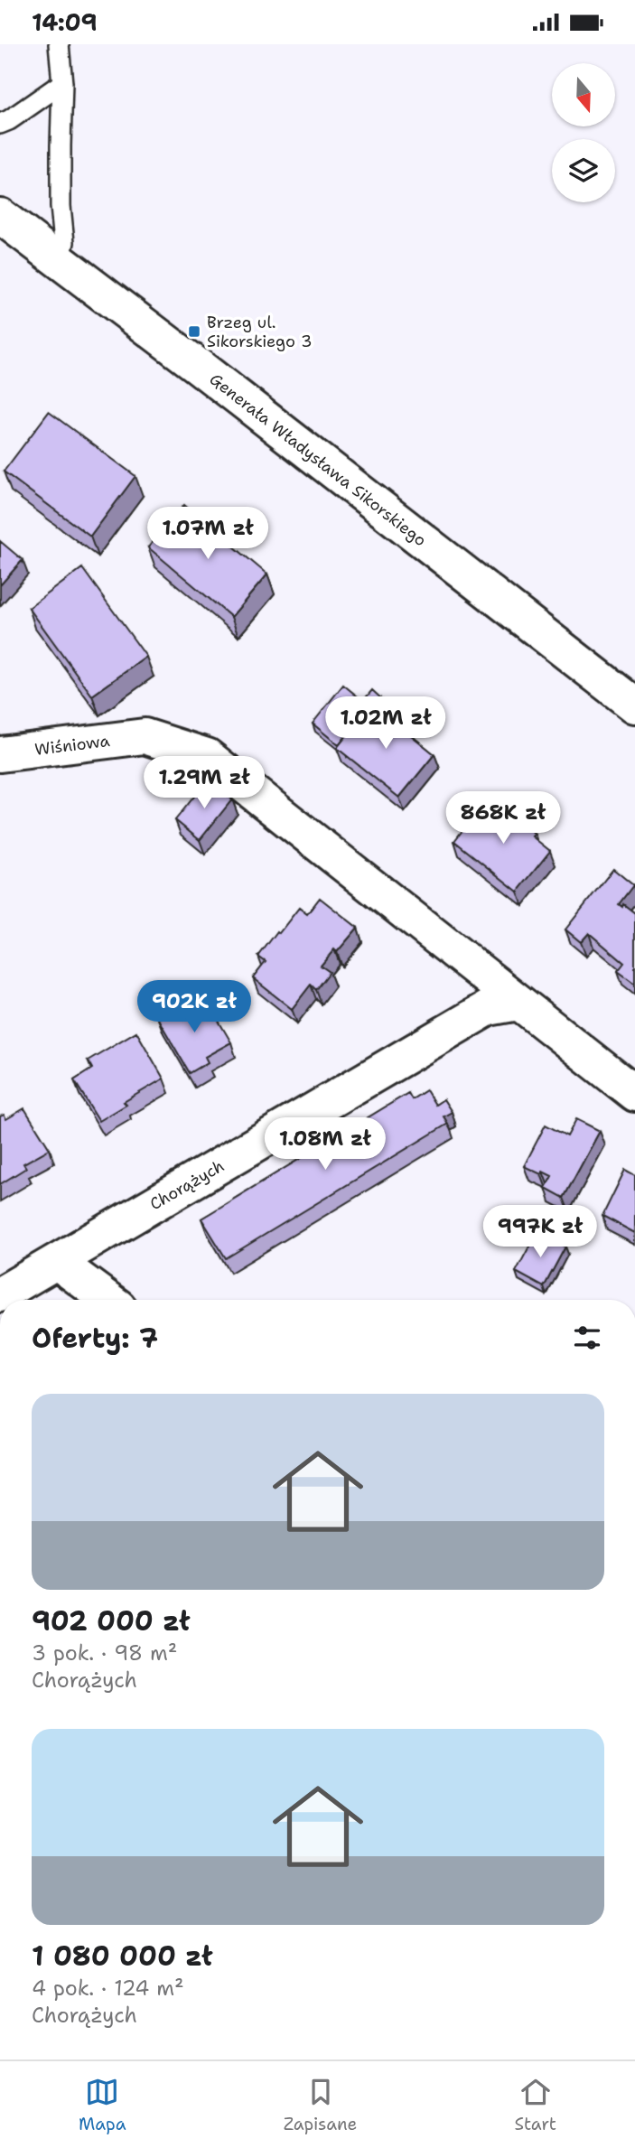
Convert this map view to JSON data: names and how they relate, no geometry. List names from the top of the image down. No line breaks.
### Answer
{"streets":{"street":["Generała Władysława Sikorskiego","Wiśniowa","Chorążych"]},"crossings":[["Wiśniowa","Chorążych"]],"places":{"transit":["Brzeg ul. Sikorskiego 3"]},"north":"bottom","page":{"status":"14:09","price":["1.07M zł","1.02M zł","1.29M zł","868K zł","902K zł","1.08M zł","997K zł"],"heading":"Oferty: 7","list":[{"name":"902 000 zł","note":"3 pok. · 98 m² · Chorążych"},{"name":"1 080 000 zł","note":"4 pok. · 124 m² · Chorążych"}],"tabs":["Mapa","Zapisane","Start"]}}
